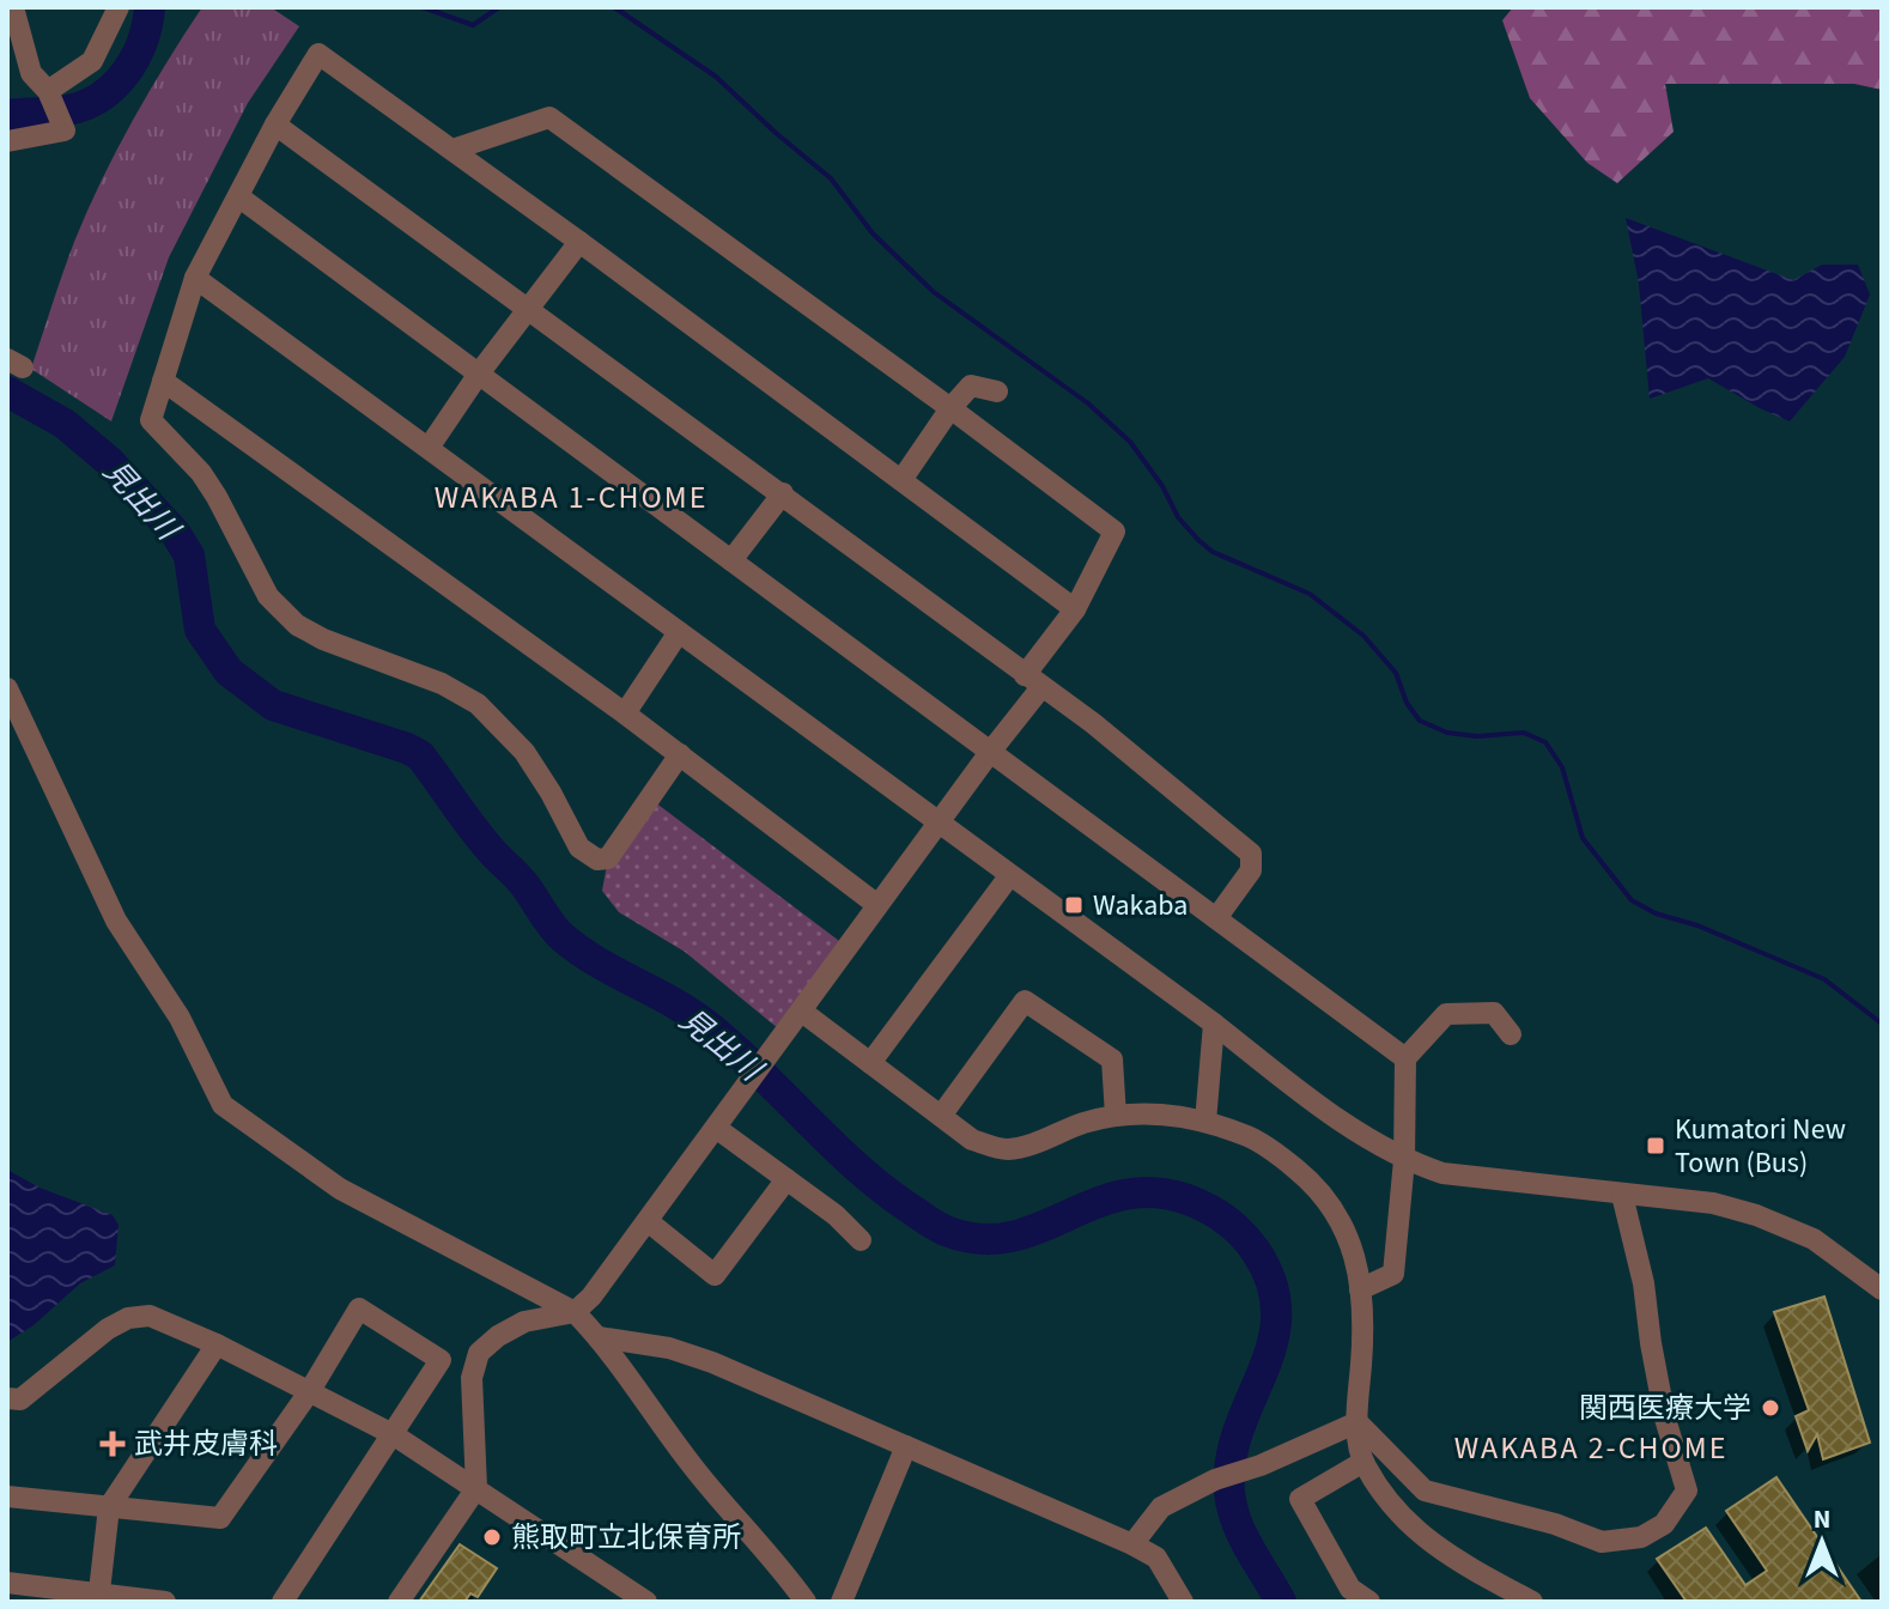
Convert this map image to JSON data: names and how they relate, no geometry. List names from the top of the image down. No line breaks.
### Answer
{"districts":["WAKABA 1-CHOME","WAKABA 2-CHOME"],"water":["見出川"],"places":{"transit":["Wakaba","Kumatori New Town (Bus)"],"other":["関西医療大学","熊取町立北保育所"],"health":["武井皮膚科"]},"north":"top"}
